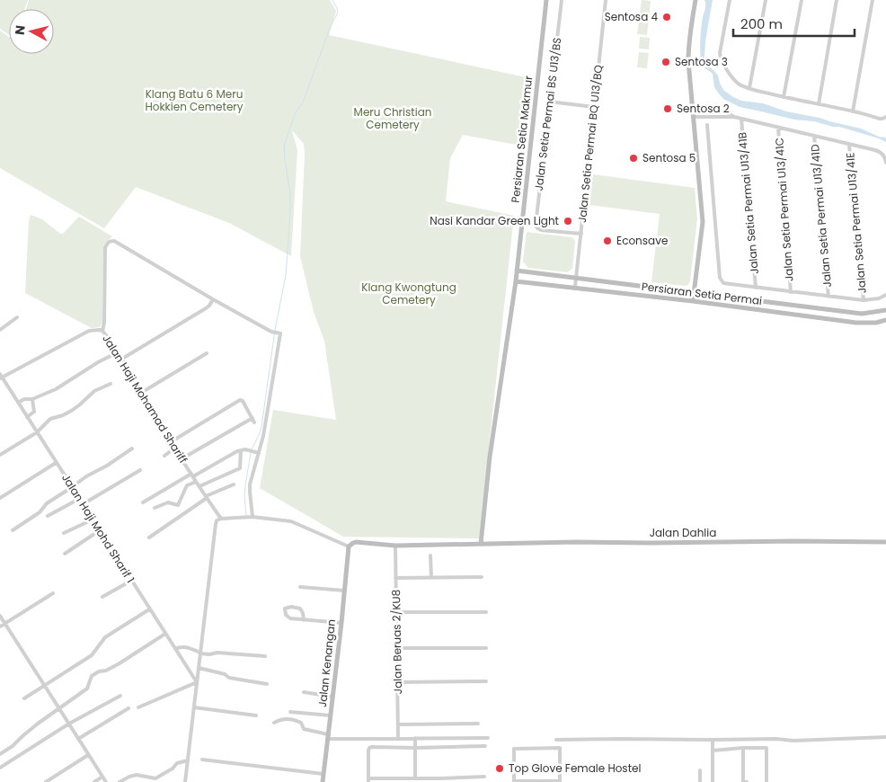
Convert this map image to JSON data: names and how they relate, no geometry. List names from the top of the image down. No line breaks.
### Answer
{"streets":{"street":["Jalan Setia Permai BS U13/BS","Persiaran Setia Makmur","Jalan Setia Permai BQ U13/BQ","Jalan Setia Permai U13/41B","Jalan Setia Permai U13/41C","Jalan Setia Permai U13/41D","Jalan Setia Permai U13/41E","Persiaran Setia Permai","Jalan Haji Mohamad Shariff","Jalan Haji Mohd Sharif 1","Jalan Dahlia","Jalan Beruas 2/KU8","Jalan Kenangan"]},"crossings":[["Jalan Setia Permai BS U13/BS","Jalan Setia Permai BQ U13/BQ"],["Persiaran Setia Makmur","Persiaran Setia Permai"],["Jalan Setia Permai BQ U13/BQ","Persiaran Setia Permai"],["Jalan Haji Mohamad Shariff","Jalan Haji Mohd Sharif 1"],["Jalan Dahlia","Jalan Beruas 2/KU8"],["Jalan Dahlia","Jalan Kenangan"]],"parks":["Klang Batu 6 Meru Hokkien Cemetery","Meru Christian Cemetery","Klang Kwongtung Cemetery"],"places":["Sentosa 4","Sentosa 3","Sentosa 2","Sentosa 5","Nasi Kandar Green Light","Econsave","Top Glove Female Hostel"],"scale_bar":"200 m","north":"left"}
